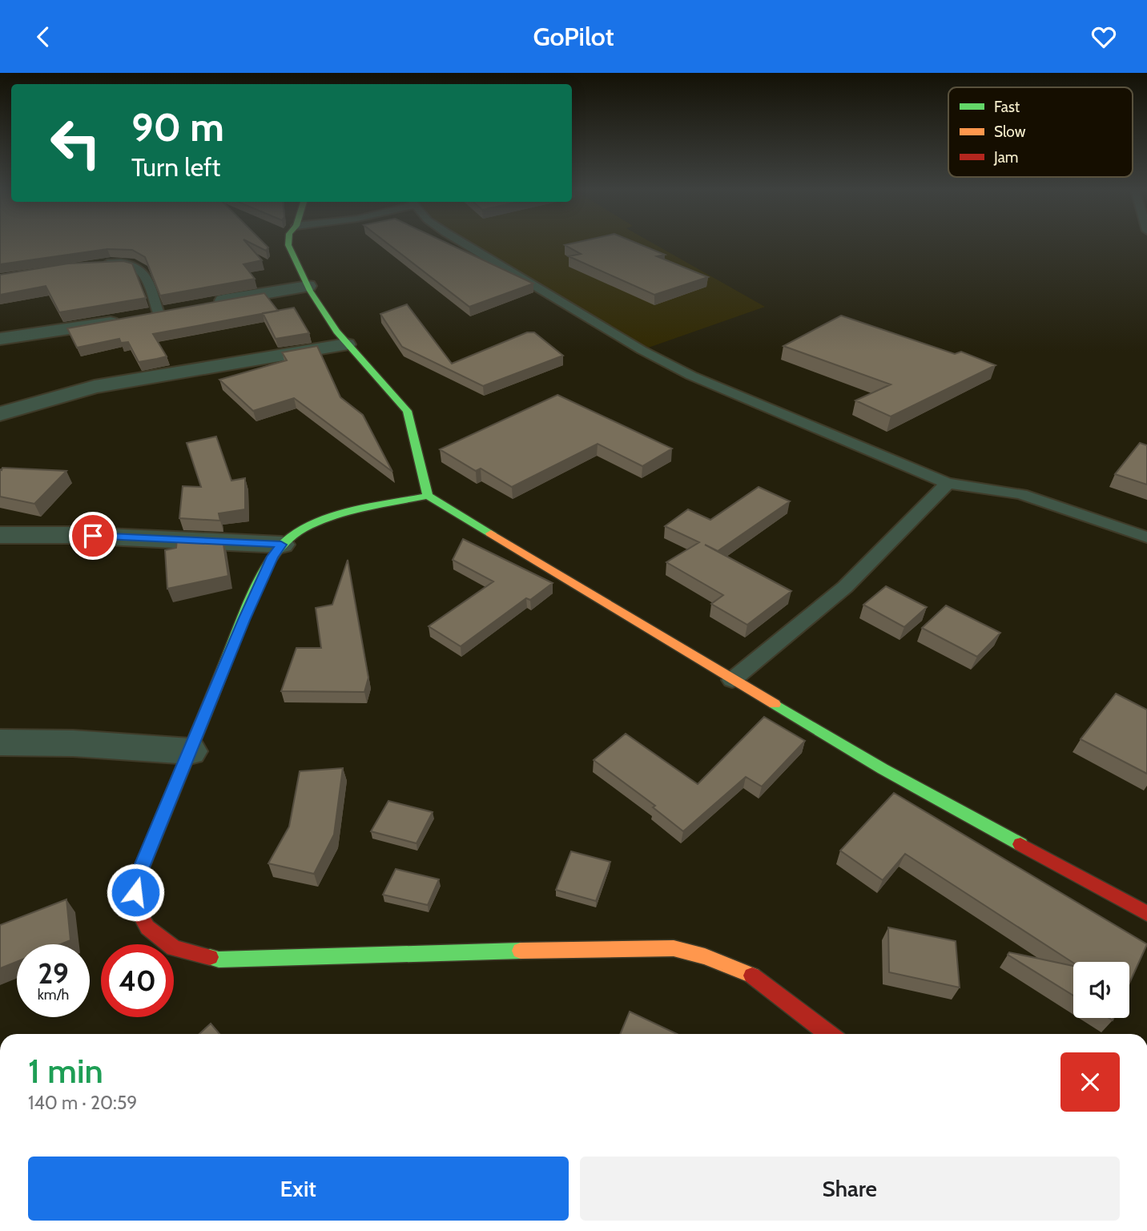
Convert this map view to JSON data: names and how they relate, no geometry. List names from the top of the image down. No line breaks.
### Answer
{"legend":["Fast","Slow","Jam"],"page":{"header":"GoPilot","turn":["90 m","Turn left"],"speed":"29 km/h","limit":"40","heading":["1 min","140 m · 20:59"],"buttons":["Exit","Share"]}}
